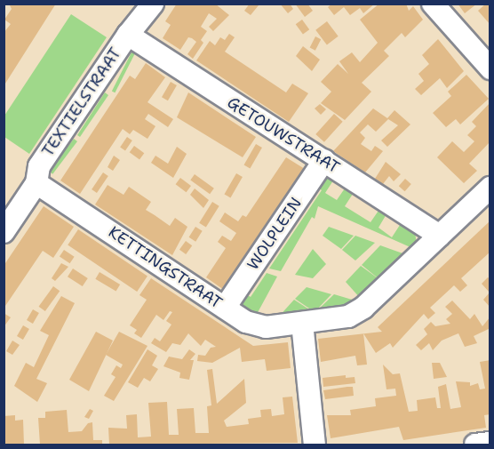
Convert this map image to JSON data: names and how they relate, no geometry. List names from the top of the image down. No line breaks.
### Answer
{"streets":{"street":["TEXTIELSTRAAT","GETOUWSTRAAT","WOLPLEIN","KETTINGSTRAAT"]},"crossings":[["TEXTIELSTRAAT","GETOUWSTRAAT"],["TEXTIELSTRAAT","KETTINGSTRAAT"],["GETOUWSTRAAT","WOLPLEIN"],["WOLPLEIN","KETTINGSTRAAT"]]}
